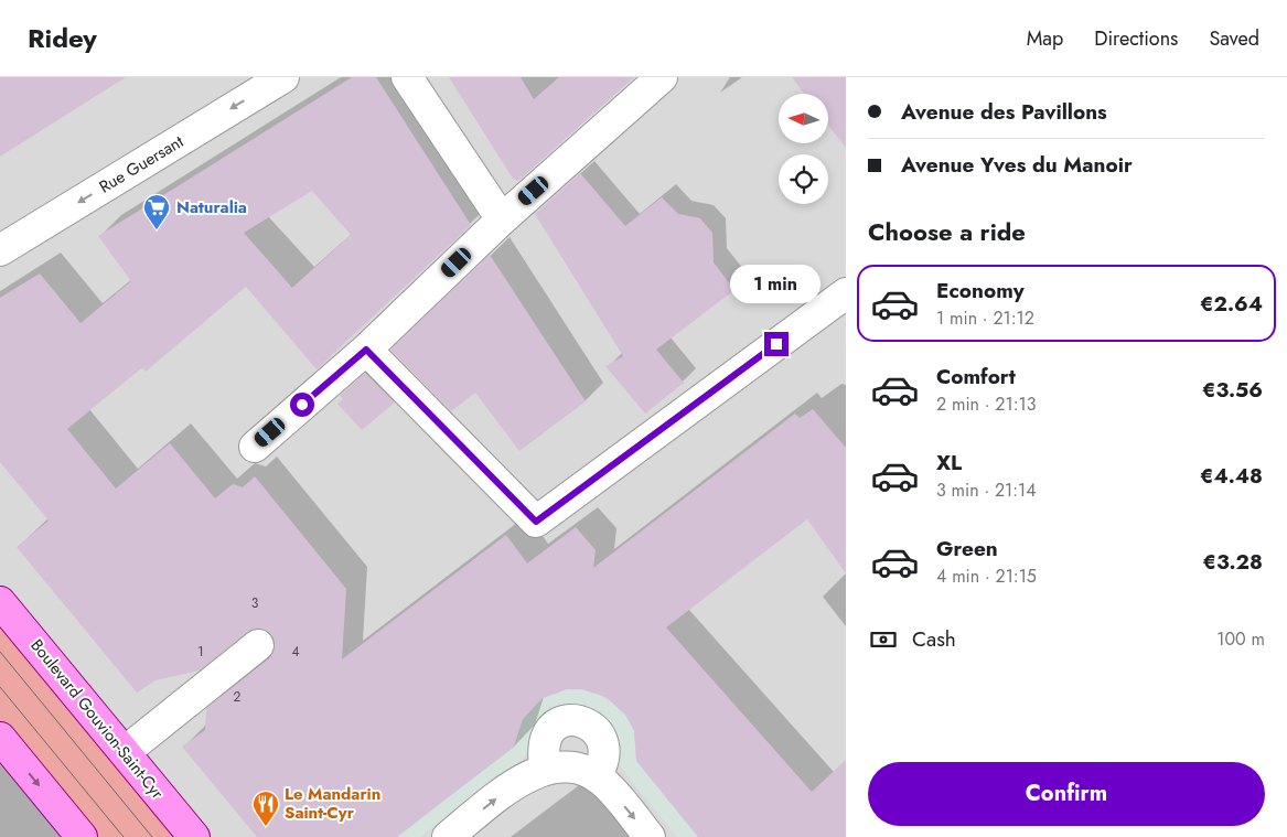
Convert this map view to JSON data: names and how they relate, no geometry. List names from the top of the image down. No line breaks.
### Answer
{"streets":{"main road":["Boulevard Gouvion-Saint-Cyr"],"street":["Rue Guersant"]},"one_way":["Rue Guersant"],"places":{"supermarket":["Naturalia"],"restaurant":["Le Mandarin Saint-Cyr"]},"house_numbers":["3","1","4","2"],"north":"left","page":{"header":"Ridey","nav":["Map","Directions","Saved"],"banner":["Avenue des Pavillons","Avenue Yves du Manoir"],"heading":"Choose a ride","bubble":"1 min","list":[{"name":"Economy","note":"1 min · 21:12","value":"€2.64"},{"name":"Comfort","note":"2 min · 21:13","value":"€3.56"},{"name":"XL","note":"3 min · 21:14","value":"€4.48"},{"name":"Green","note":"4 min · 21:15","value":"€3.28"}],"pay":["Cash","100 m"],"buttons":"Confirm"}}
